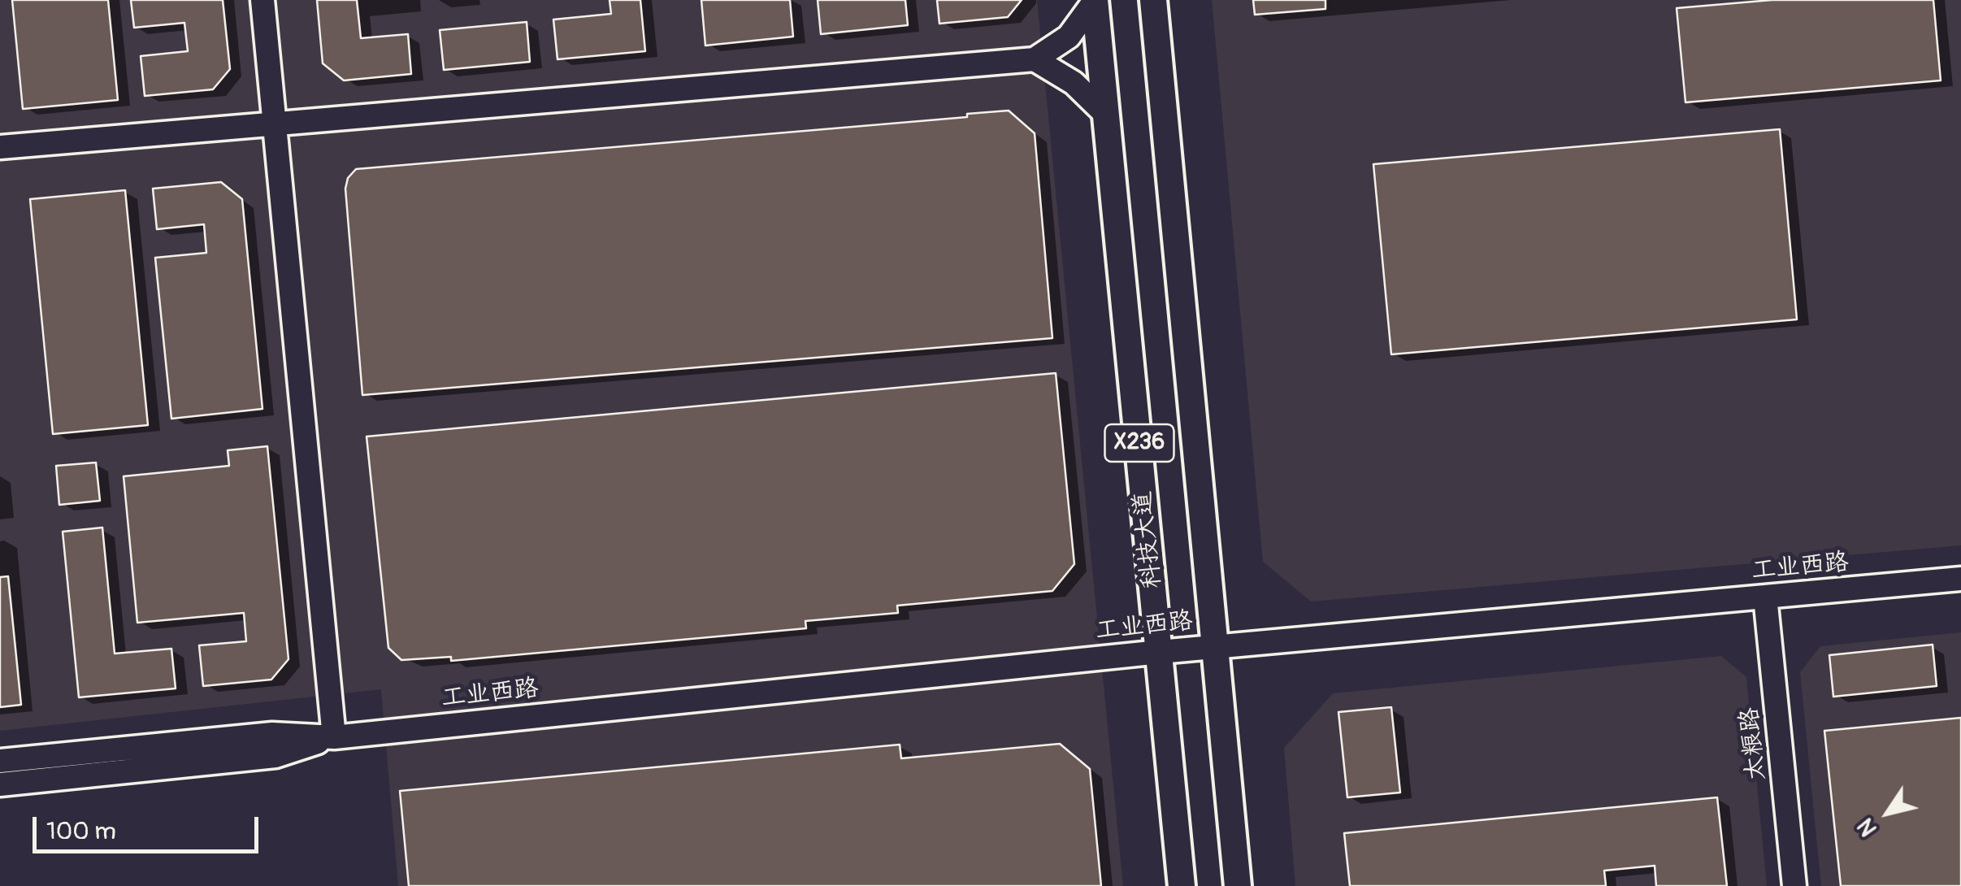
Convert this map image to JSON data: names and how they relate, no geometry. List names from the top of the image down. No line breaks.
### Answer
{"streets":{"main road":["X236","科技大道"],"street":["工业西路","太粮路"]},"crossings":[["X236","工业西路"],["科技大道","工业西路"],["工业西路","太粮路"]],"scale_bar":"100 m","north":"bottom left"}
